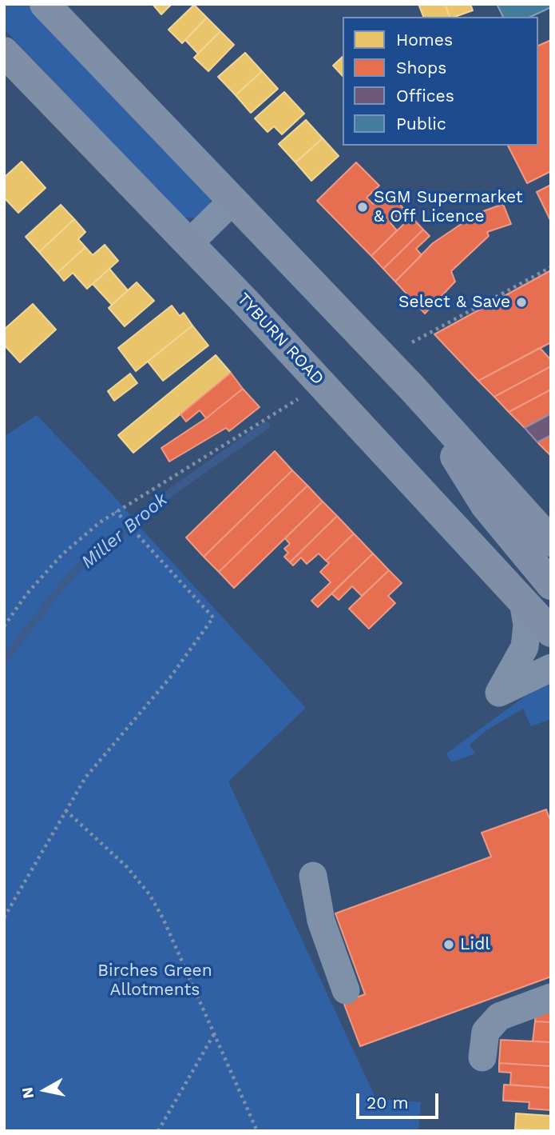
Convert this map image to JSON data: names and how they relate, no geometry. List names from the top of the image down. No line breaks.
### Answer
{"streets":{"main road":["TYBURN ROAD"]},"water":["Miller Brook"],"parks":["Birches Green Allotments"],"places":["SGM Supermarket & Off Licence","Select & Save","Lidl"],"legend":["Homes","Shops","Offices","Public"],"scale_bar":"20 m","north":"left"}
